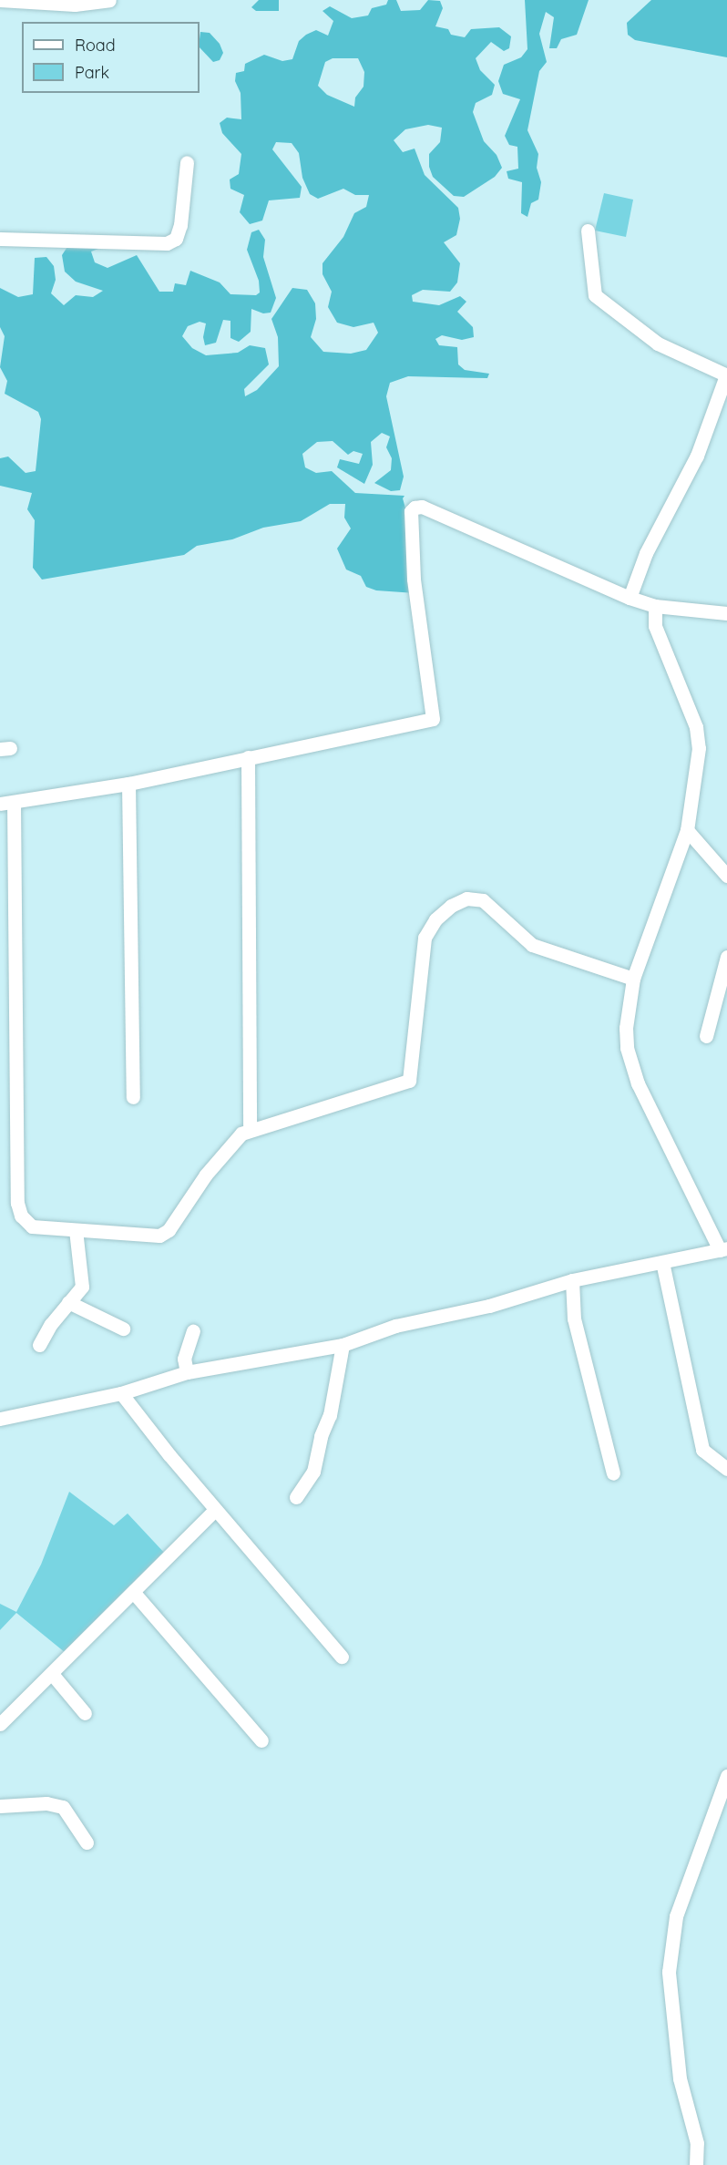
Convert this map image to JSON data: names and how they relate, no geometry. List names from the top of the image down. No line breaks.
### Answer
{"legend":["Road","Park"]}
